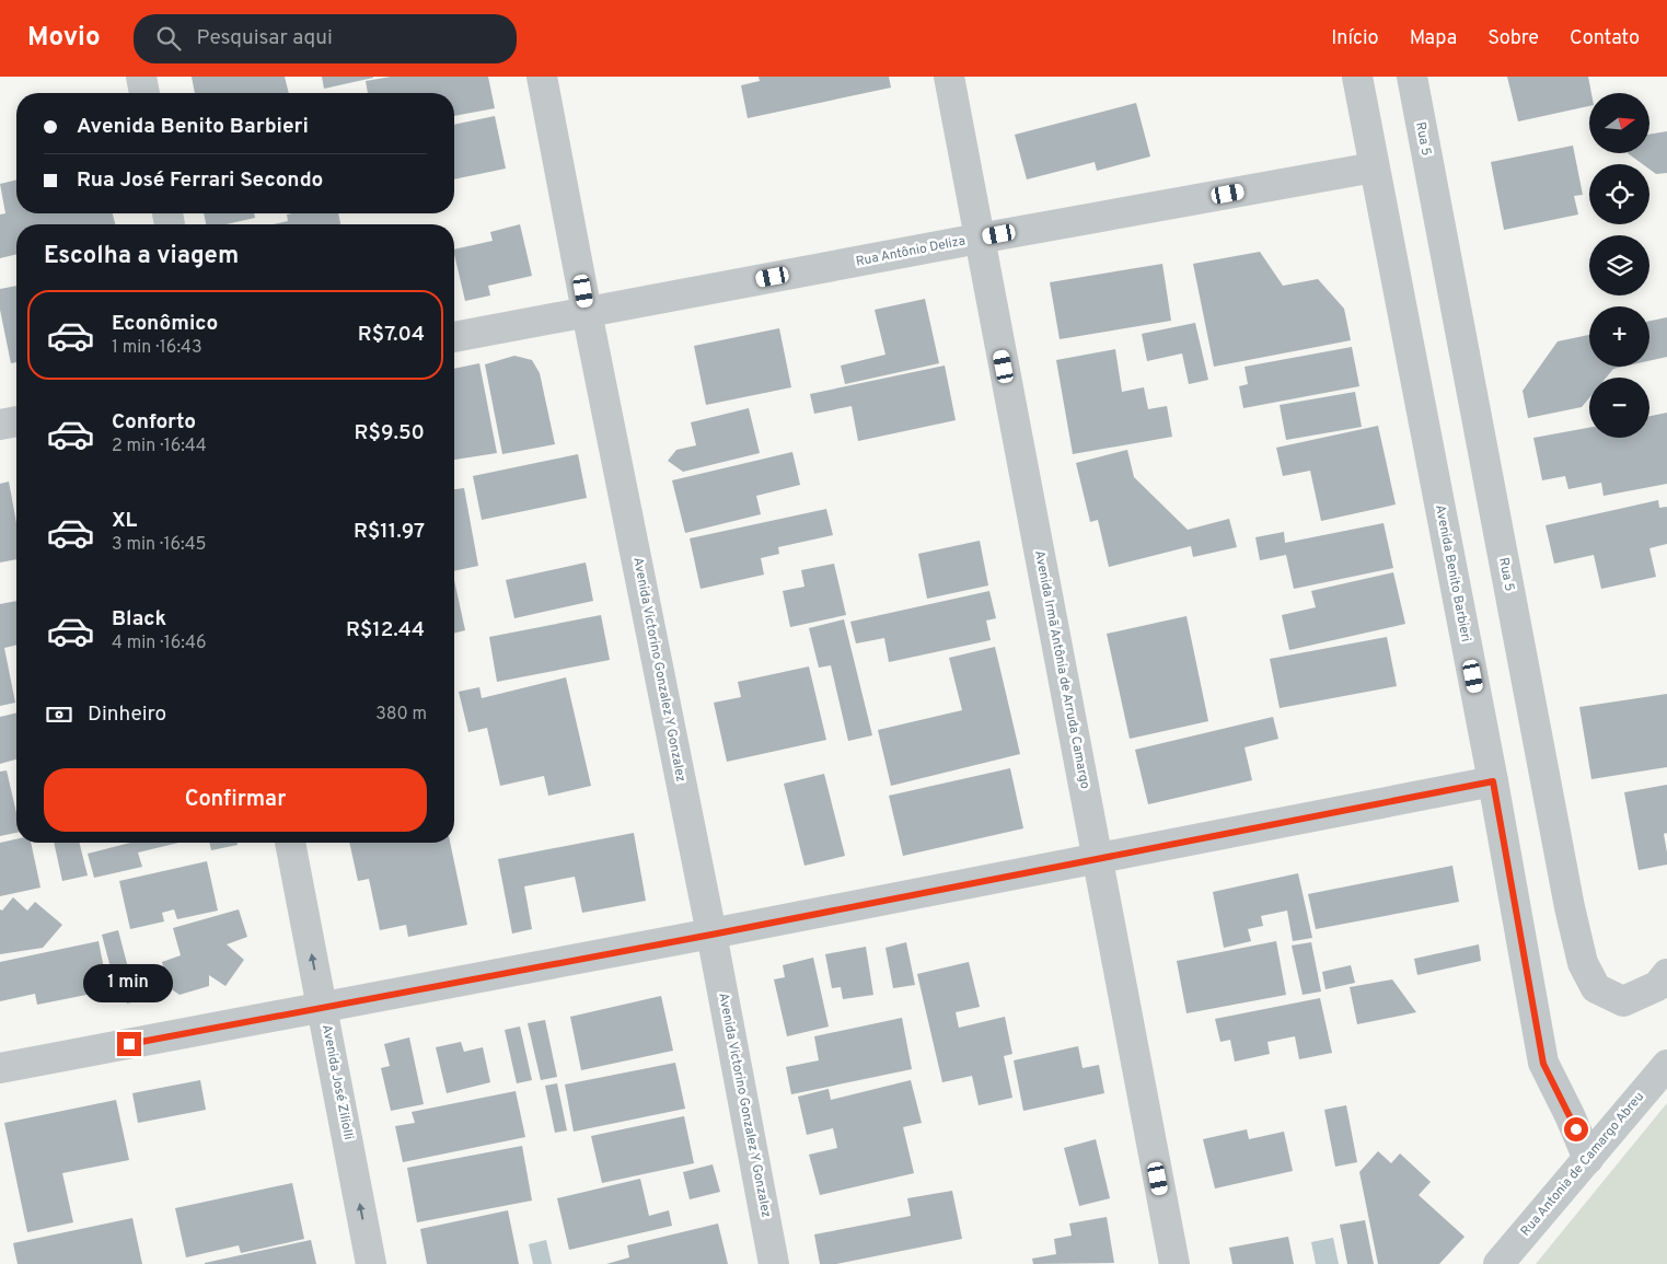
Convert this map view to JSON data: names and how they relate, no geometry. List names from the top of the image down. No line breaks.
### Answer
{"streets":{"street":["Rua 5","Rua Antônio Deliza","Avenida Benito Barbieri","Avenida Victorino Gonzalez Y Gonzalez","Avenida Irmã Antônia de Arruda Camargo","Avenida José Ziliolli","Rua Antonia de Camargo Abreu"]},"crossings":[["Rua Antônio Deliza","Avenida Benito Barbieri"],["Rua Antônio Deliza","Avenida Victorino Gonzalez Y Gonzalez"],["Rua Antônio Deliza","Avenida Irmã Antônia de Arruda Camargo"],["Avenida Benito Barbieri","Rua Antonia de Camargo Abreu"]],"one_way":["Avenida José Ziliolli"],"north":"right","page":{"header":"Movio","search":"Pesquisar aqui","nav":["Início","Mapa","Sobre","Contato"],"map_buttons":["+","−"],"banner":["Avenida Benito Barbieri","Rua José Ferrari Secondo"],"heading":"Escolha a viagem","list":[{"name":"Econômico","note":"1 min · 16:43","value":"R$7.04"},{"name":"Conforto","note":"2 min · 16:44","value":"R$9.50"},{"name":"XL","note":"3 min · 16:45","value":"R$11.97"},{"name":"Black","note":"4 min · 16:46","value":"R$12.44"}],"pay":["Dinheiro","380 m"],"buttons":"Confirmar","bubble":"1 min"}}
